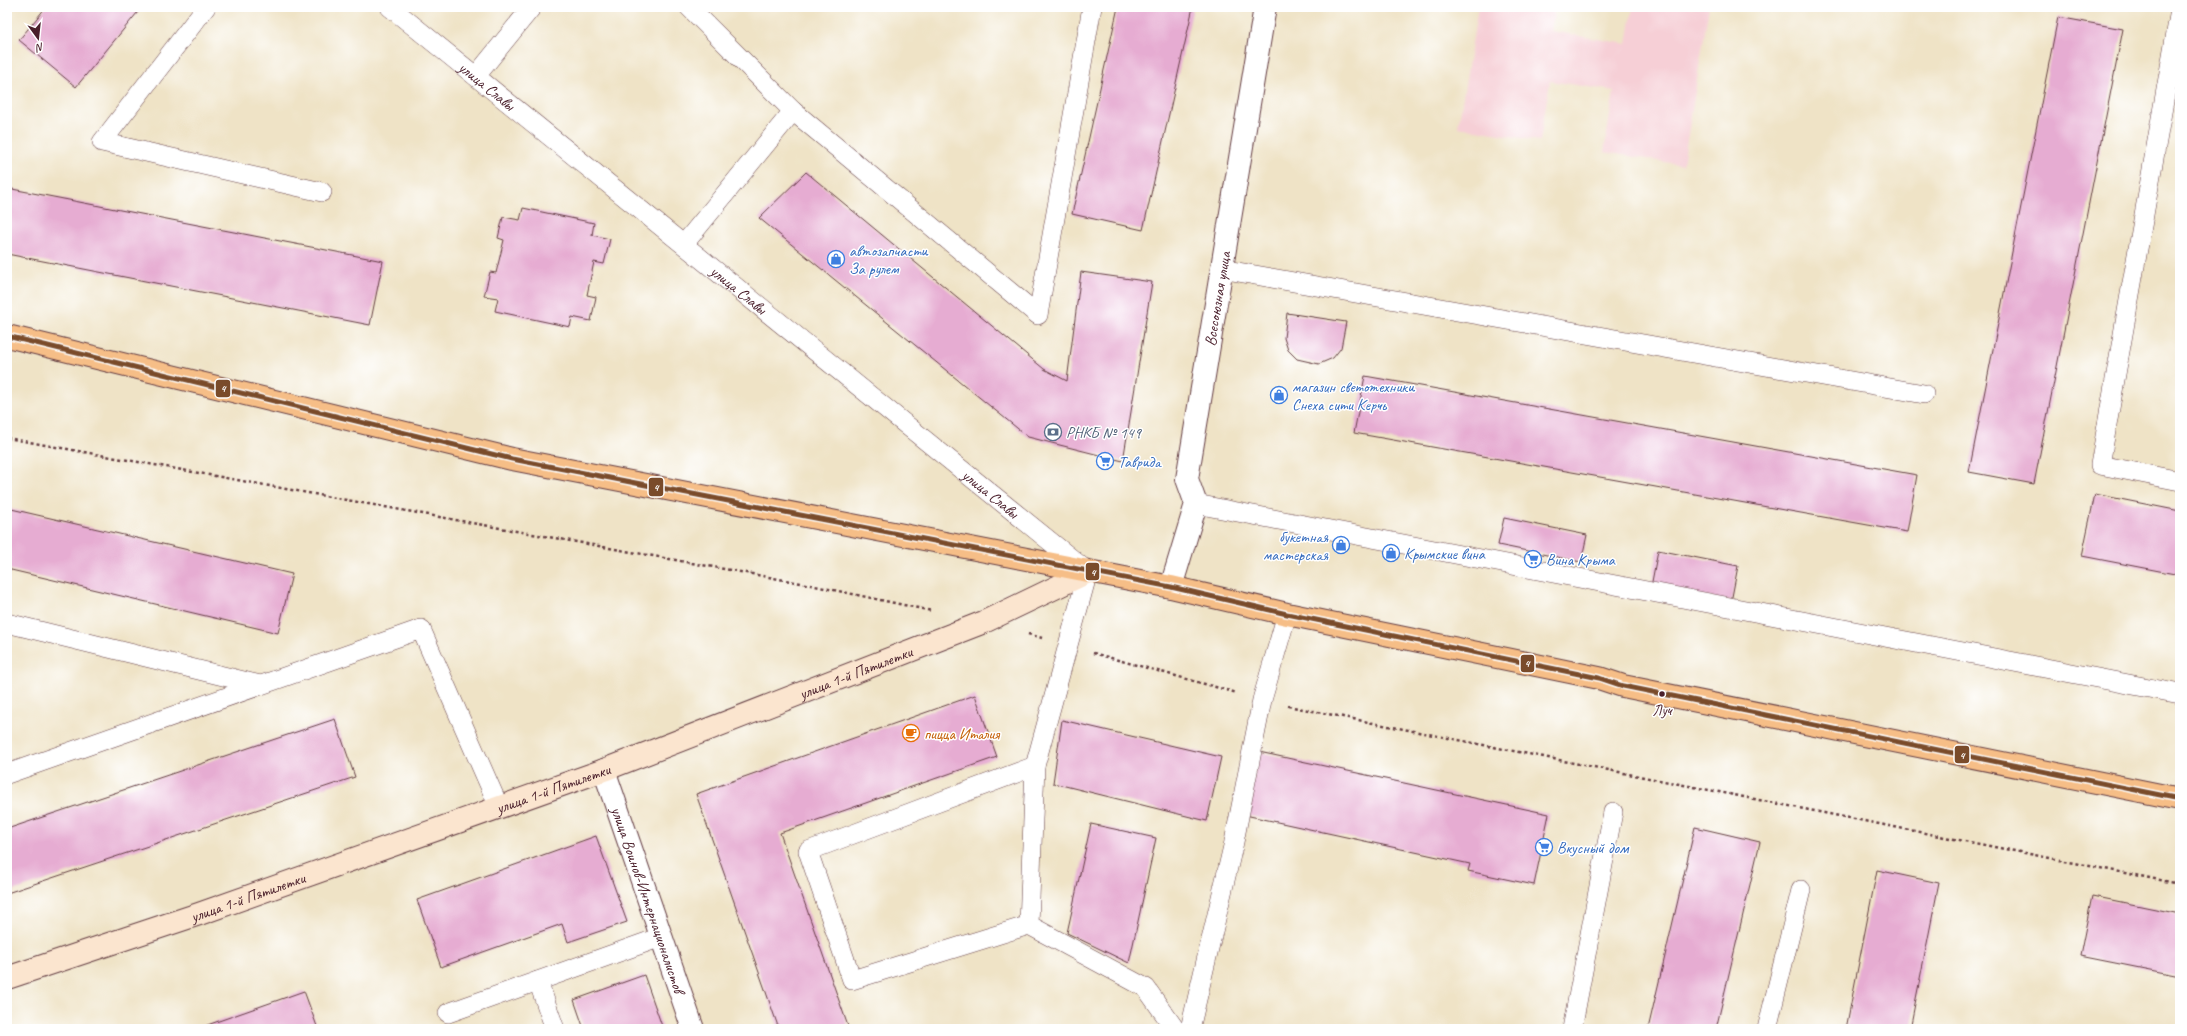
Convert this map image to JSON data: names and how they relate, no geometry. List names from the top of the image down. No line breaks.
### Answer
{"streets":{"main road":["улица 1-й Пятилетки"],"street":["Всесоюзная улица","улица Воинов-Интернационалистов"],"lane":["улица Славы"]},"crossings":[["улица Славы","улица 1-й Пятилетки"],["улица 1-й Пятилетки","улица Воинов-Интернационалистов"]],"places":{"shop":["автозапчасти За рулем","магазин светотехники Снеха сити Керчь","букетная мастерская","Крымские вина"],"bank":["РНКБ № 149"],"supermarket":["Таврида","Вина Крыма","Вкусный дом"],"other":["Луч"],"cafe":["пицца Италия"]},"lines":["transit line 4"],"north":"bottom"}
